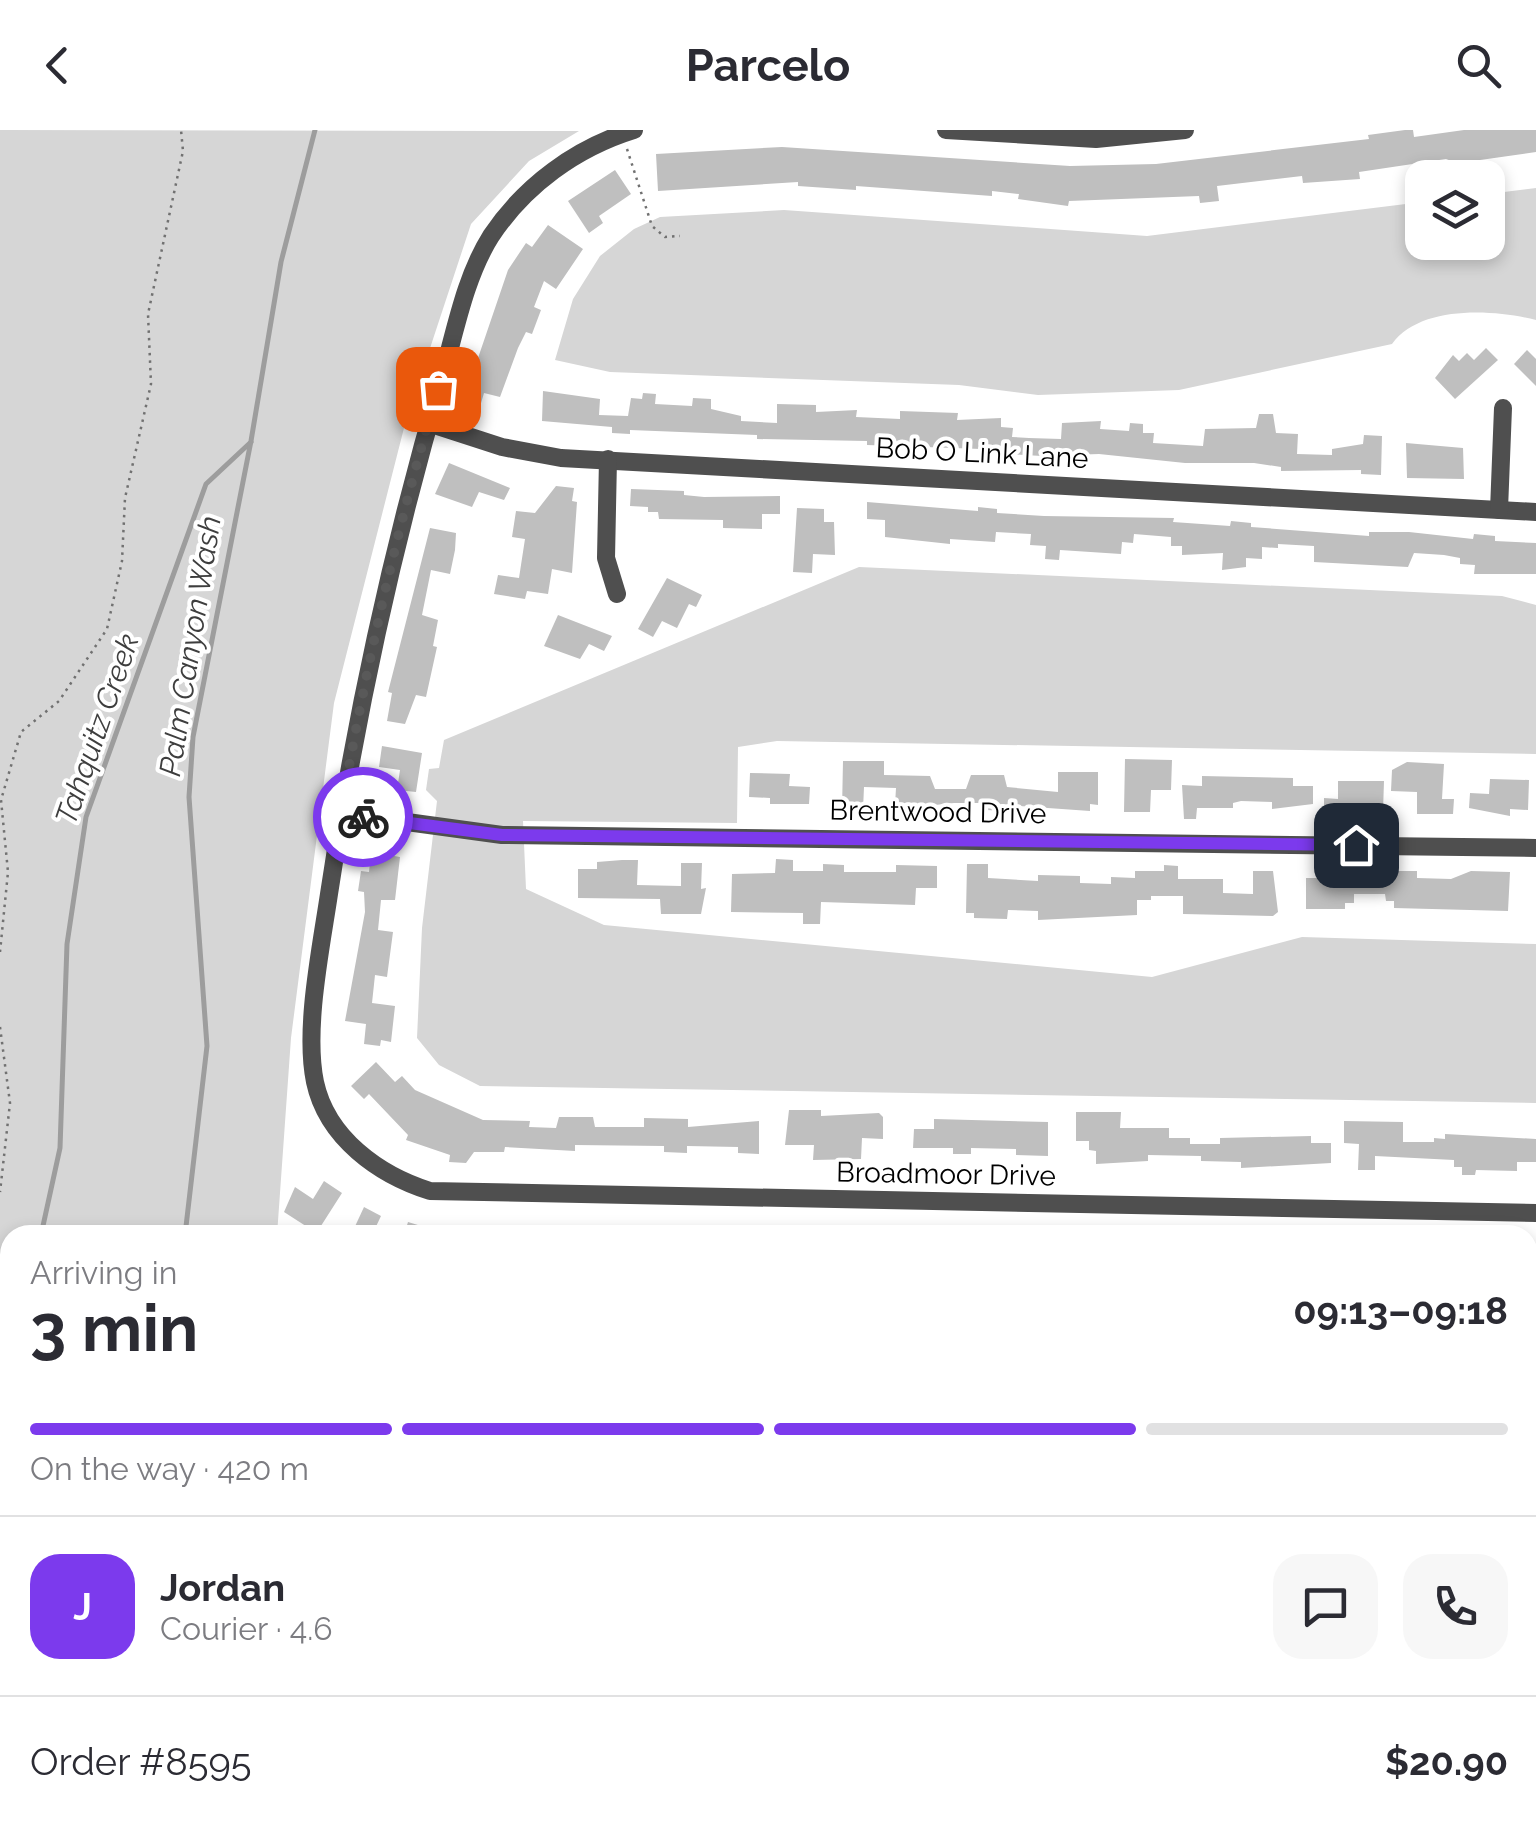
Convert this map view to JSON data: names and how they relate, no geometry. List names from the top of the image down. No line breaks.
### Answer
{"streets":{"street":["Bob O Link Lane","Brentwood Drive","Broadmoor Drive"]},"crossings":[["Bob O Link Lane","Broadmoor Drive"],["Brentwood Drive","Broadmoor Drive"]],"water":["Palm Canyon Wash","Tahquitz Creek"],"page":{"header":"Parcelo","heading":["3 min","Arriving in","09:13–09:18"],"panel":["Jordan","Courier · 4.6","Order #8595","$20.90"],"bar":"On the way · 420 m","round":"J"}}
